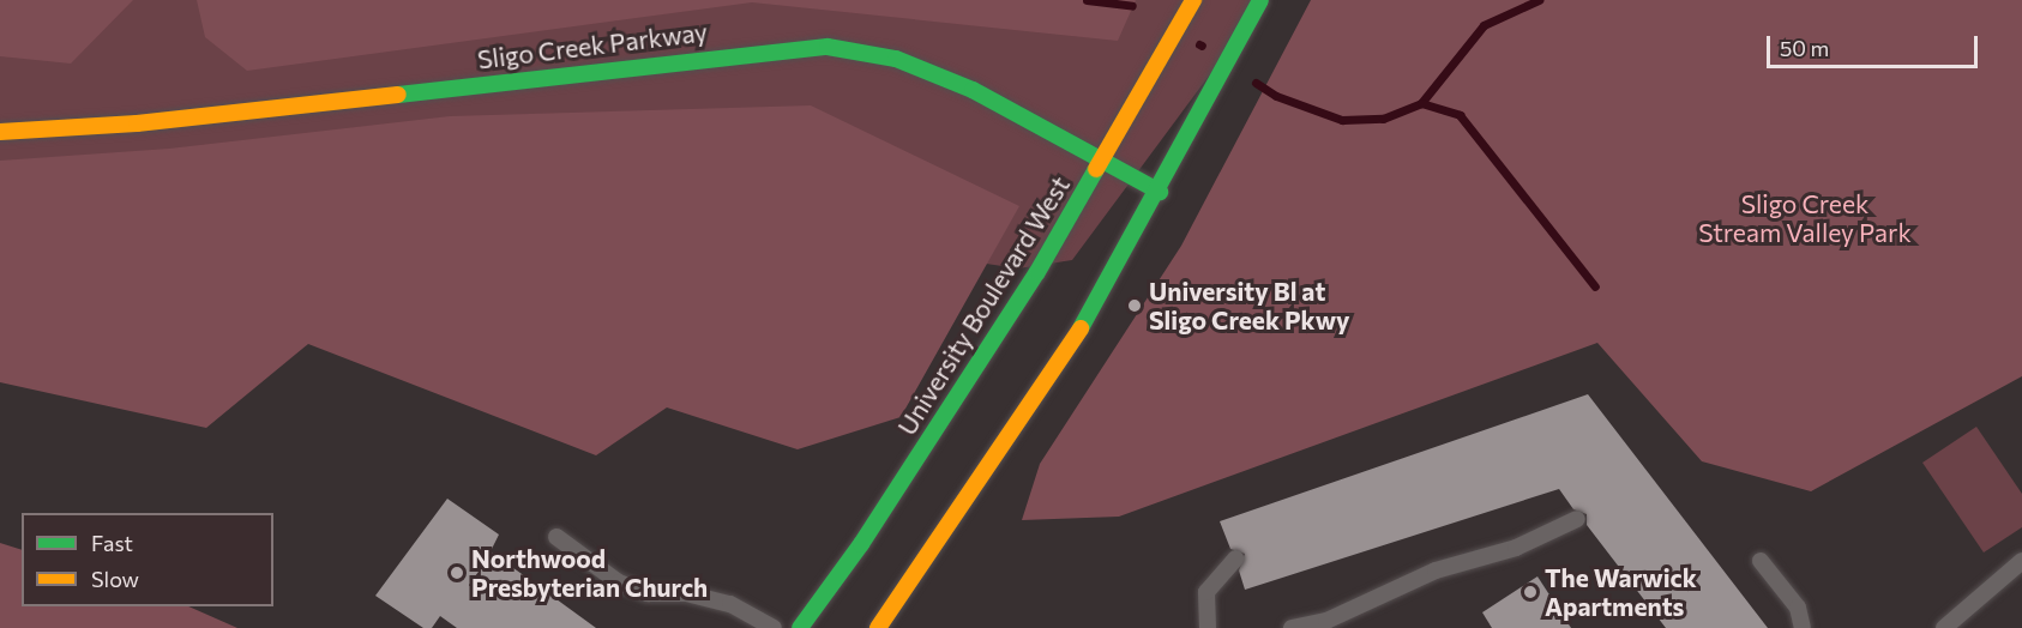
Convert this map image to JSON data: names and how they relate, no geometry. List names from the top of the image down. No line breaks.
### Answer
{"streets":{"main road":["Sligo Creek Parkway","University Boulevard West"]},"crossings":[["Sligo Creek Parkway","University Boulevard West"]],"parks":["Sligo Creek Stream Valley Park"],"places":["University Bl at Sligo Creek Pkwy","Northwood Presbyterian Church","The Warwick Apartments"],"legend":["Fast","Slow"],"scale_bar":"50 m"}
